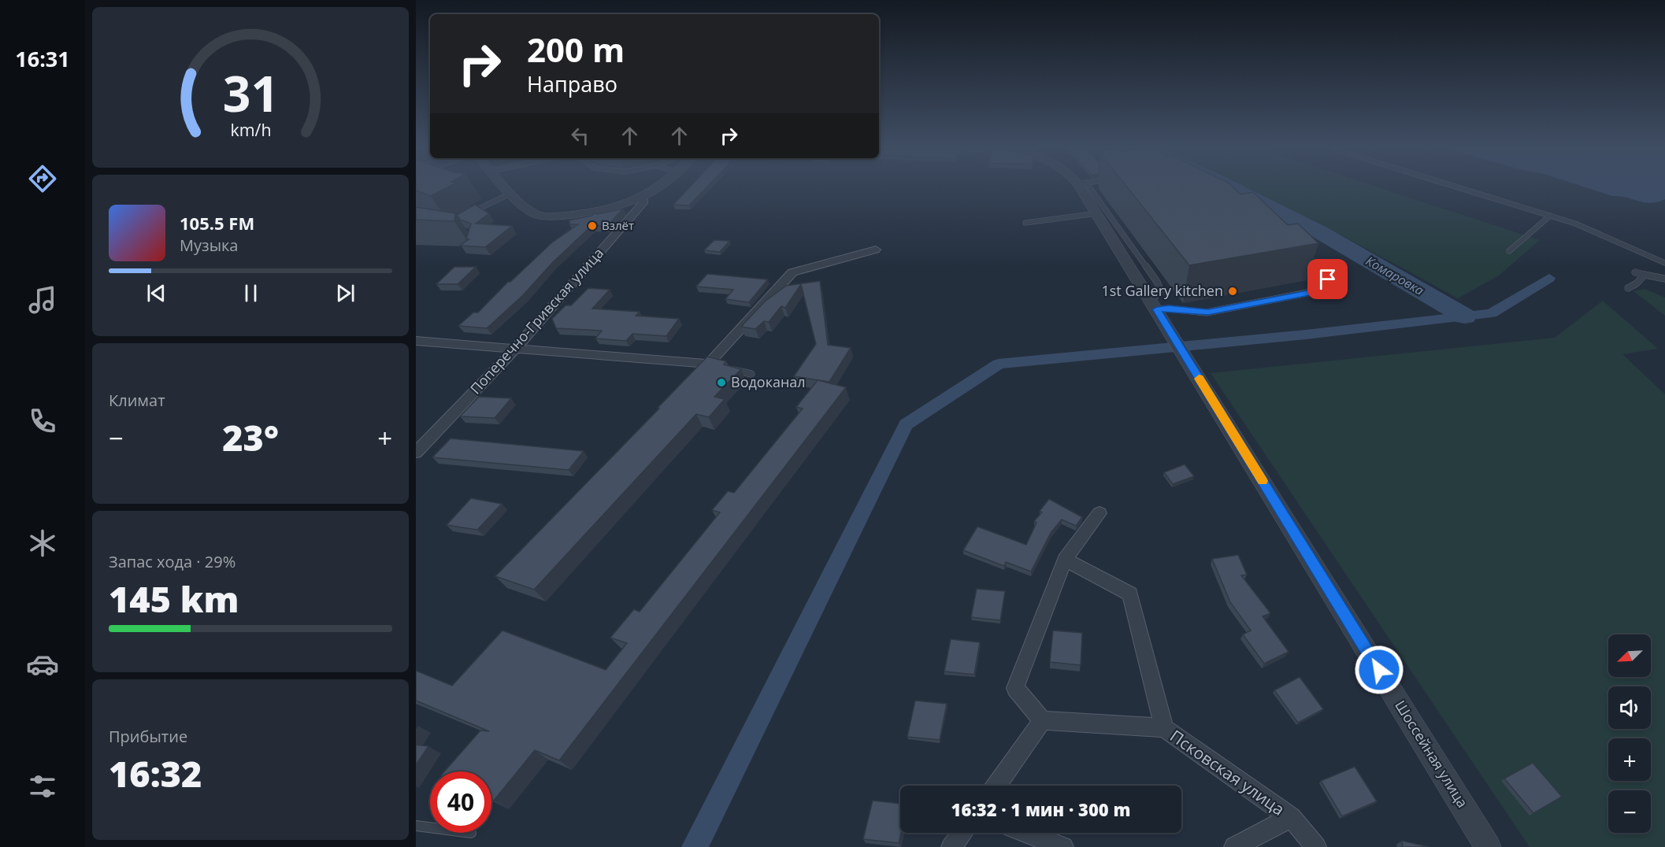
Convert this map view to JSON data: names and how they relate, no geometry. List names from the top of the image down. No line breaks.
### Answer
{"streets":{"street":["Поперечно-Гривская улица","Шоссейная улица","Псковская улица"]},"water":["Комаровка"],"places":["Взлёт","1st Gallery kitchen","Водоканал"],"north":"bottom left","page":{"tabs":"16:31","turn":["200 m","Направо"],"song":["105.5 FM","Музыка"],"tile":["Климат",["Запас хода · 29%","145 km"],["Прибытие","16:32"]],"heat":["−","23°","+"],"map_buttons":["+","−"],"limit":"40","trip":"16:32 · 1 мин · 300 m","gauge":["31","km/h"]}}
